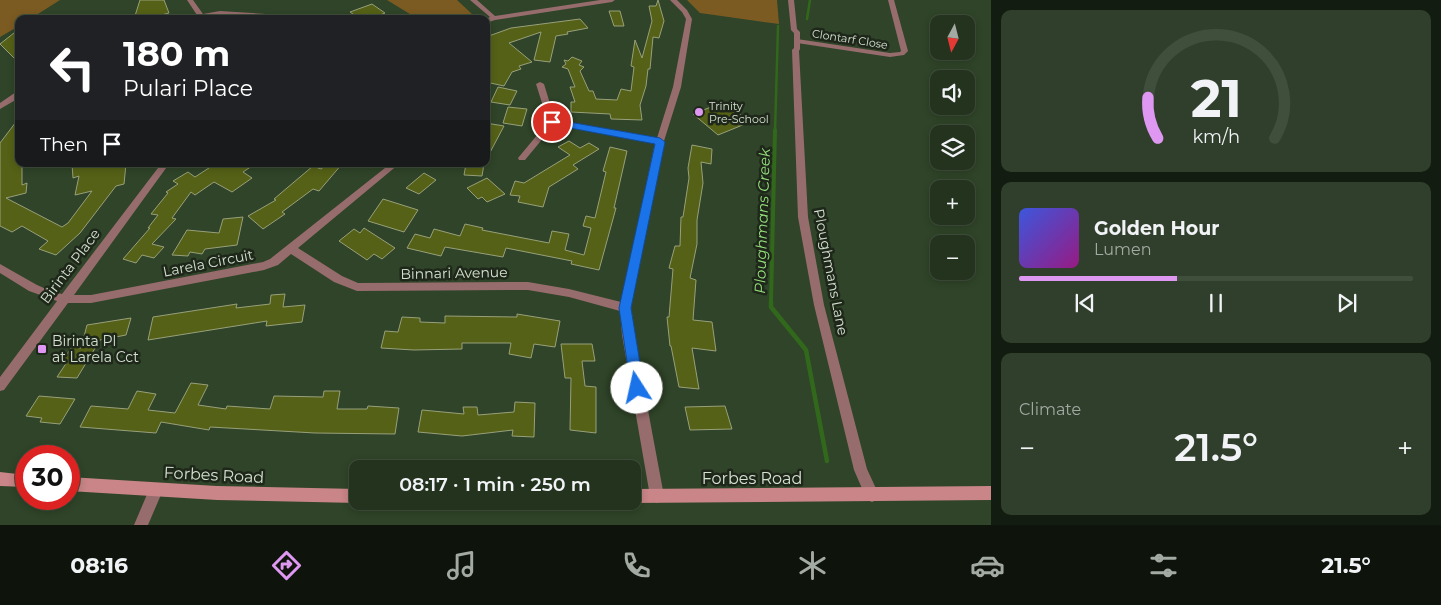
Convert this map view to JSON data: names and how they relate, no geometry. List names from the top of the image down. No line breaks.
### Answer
{"streets":{"main road":["Forbes Road"],"street":["Clontarf Close","Larela Circuit","Birinta Place","Ploughmans Lane","Binnari Avenue"]},"crossings":[["Clontarf Close","Ploughmans Lane"],["Larela Circuit","Birinta Place"],["Larela Circuit","Binnari Avenue"],["Ploughmans Lane","Forbes Road"]],"water":["Ploughmans Creek"],"places":{"other":["Trinity Pre-School"],"transit":["Birinta Pl at Larela Cct"]},"north":"bottom","page":{"map_buttons":["+","−"],"turn":["180 m","Pulari Place"],"then":"Then","song":["Golden Hour","Lumen"],"tile":"Climate","heat":["−","21.5°","+"],"limit":"30","trip":"08:17 · 1 min · 250 m","tabs":["08:16","21.5°"],"gauge":["21","km/h"]}}
